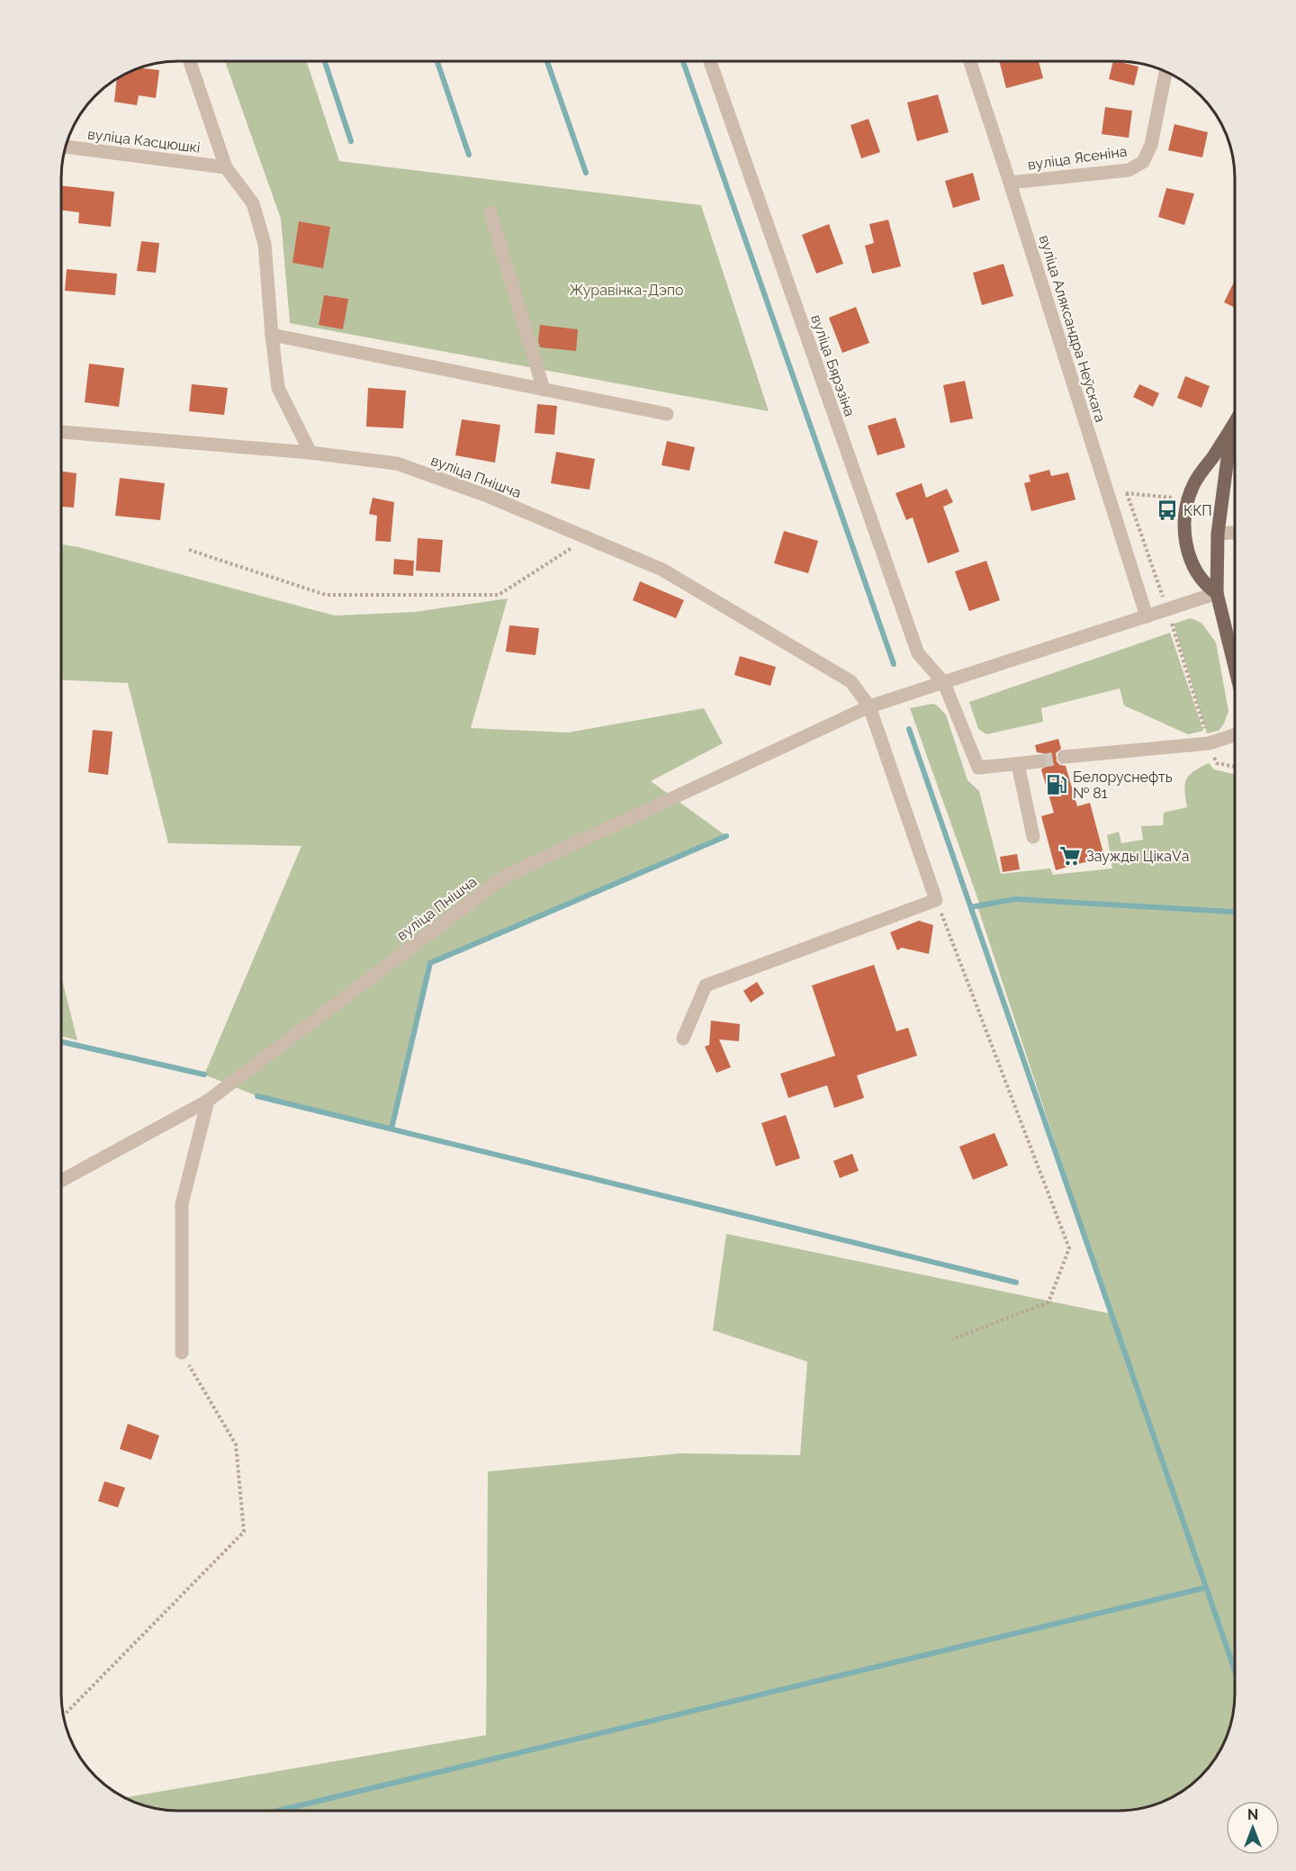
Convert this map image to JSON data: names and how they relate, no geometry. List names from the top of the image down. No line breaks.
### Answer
{"streets":{"street":["вуліца Касцюшкі","вуліца Ясеніна","вуліца Аляксандра Неўскага","вуліца Бярэзіна","вуліца Пнішча"]},"crossings":[["вуліца Ясеніна","вуліца Аляксандра Неўскага"],["вуліца Аляксандра Неўскага","вуліца Пнішча"],["вуліца Бярэзіна","вуліца Пнішча"]],"parks":["Журавінка-Дэпо"],"places":{"bus stop":["ККП"],"fuel station":["Белоруснефть № 81"],"supermarket":["Заужды ЦікаVа"]},"north":"top"}
